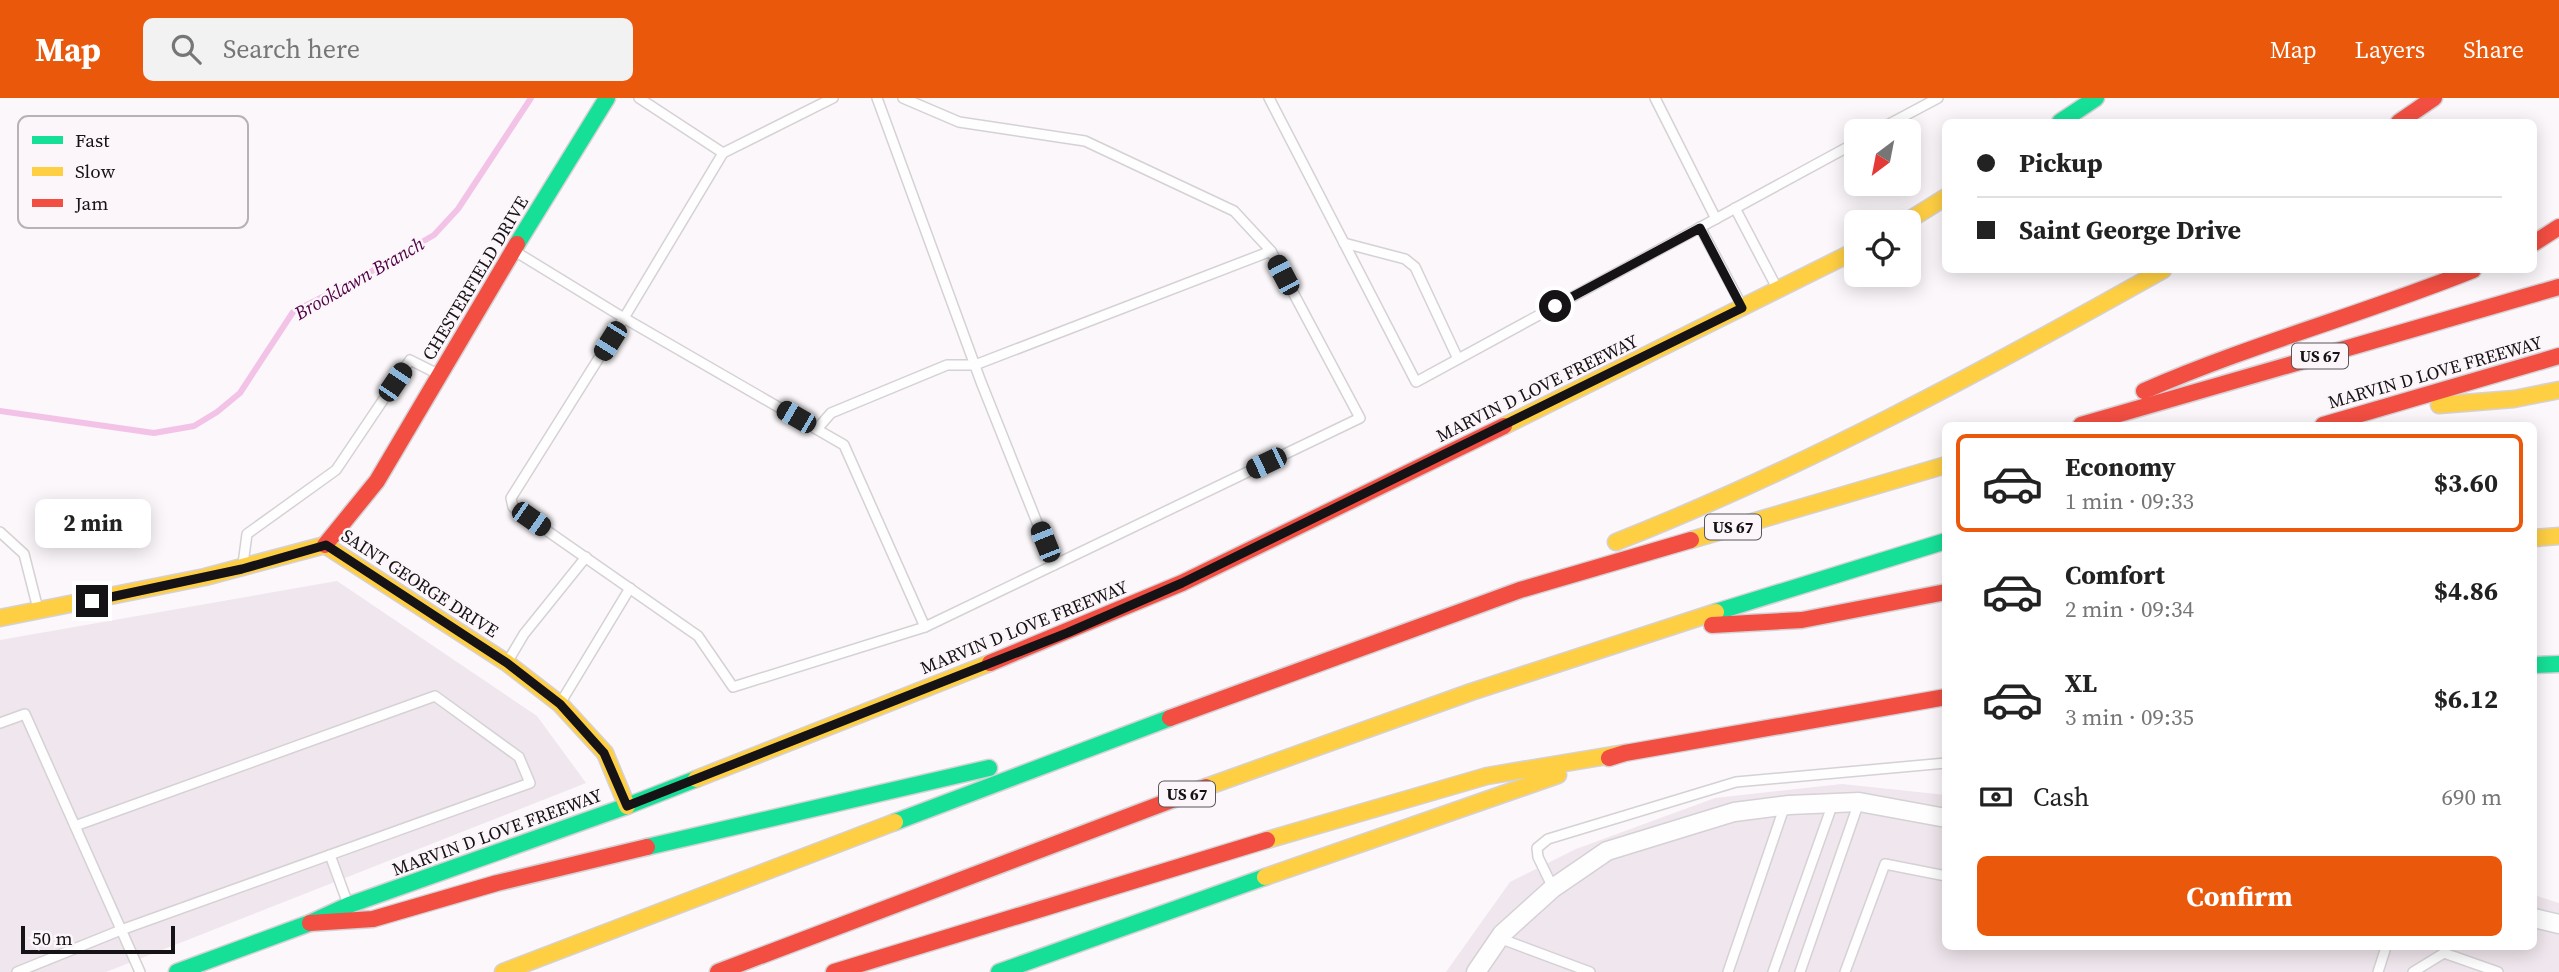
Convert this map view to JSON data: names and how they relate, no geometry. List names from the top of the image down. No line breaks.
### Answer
{"streets":{"main road":["CHESTERFIELD DRIVE","US 67","MARVIN D LOVE FREEWAY","SAINT GEORGE DRIVE"]},"crossings":[["CHESTERFIELD DRIVE","SAINT GEORGE DRIVE"],["MARVIN D LOVE FREEWAY","SAINT GEORGE DRIVE"]],"water":["Brooklawn Branch"],"legend":["Fast","Slow","Jam"],"scale_bar":"50 m","north":"bottom left","page":{"header":"Map","search":"Search here","nav":["Map","Layers","Share"],"banner":["Pickup","Saint George Drive"],"list":[{"name":"Economy","note":"1 min · 09:33","value":"$3.60"},{"name":"Comfort","note":"2 min · 09:34","value":"$4.86"},{"name":"XL","note":"3 min · 09:35","value":"$6.12"}],"bubble":"2 min","pay":["Cash","690 m"],"buttons":"Confirm","scale":"50 m"}}
